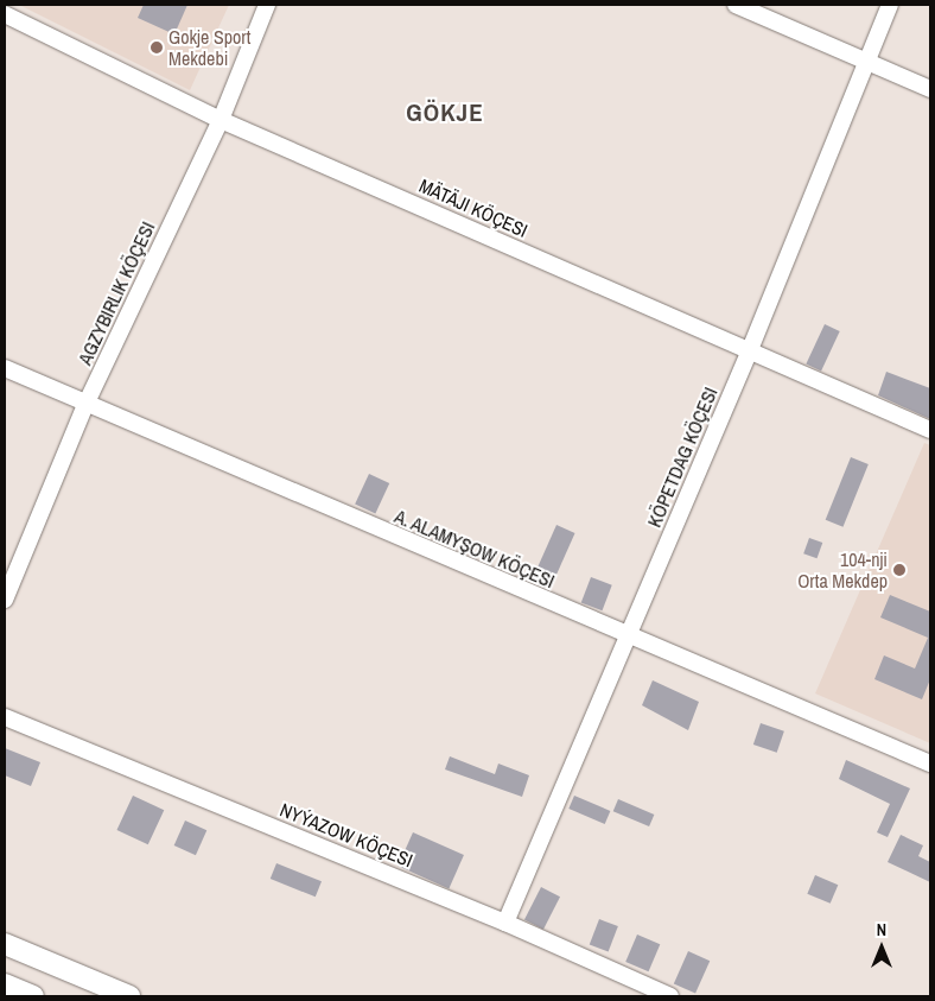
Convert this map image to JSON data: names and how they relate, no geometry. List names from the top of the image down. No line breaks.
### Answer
{"streets":{"street":["MÄTÄJI KÖÇESI","AGZYBIRLIK KÖÇESI","KÖPETDAG KÖÇESI","A. ALAMYŞOW KÖÇESI","NYÝAZOW KÖÇESI"]},"crossings":[["MÄTÄJI KÖÇESI","AGZYBIRLIK KÖÇESI"],["MÄTÄJI KÖÇESI","KÖPETDAG KÖÇESI"],["AGZYBIRLIK KÖÇESI","A. ALAMYŞOW KÖÇESI"],["KÖPETDAG KÖÇESI","A. ALAMYŞOW KÖÇESI"],["KÖPETDAG KÖÇESI","NYÝAZOW KÖÇESI"]],"districts":["GÖKJE"],"places":["Gokje Sport Mekdebi","104-nji Orta Mekdep"],"north":"top"}
